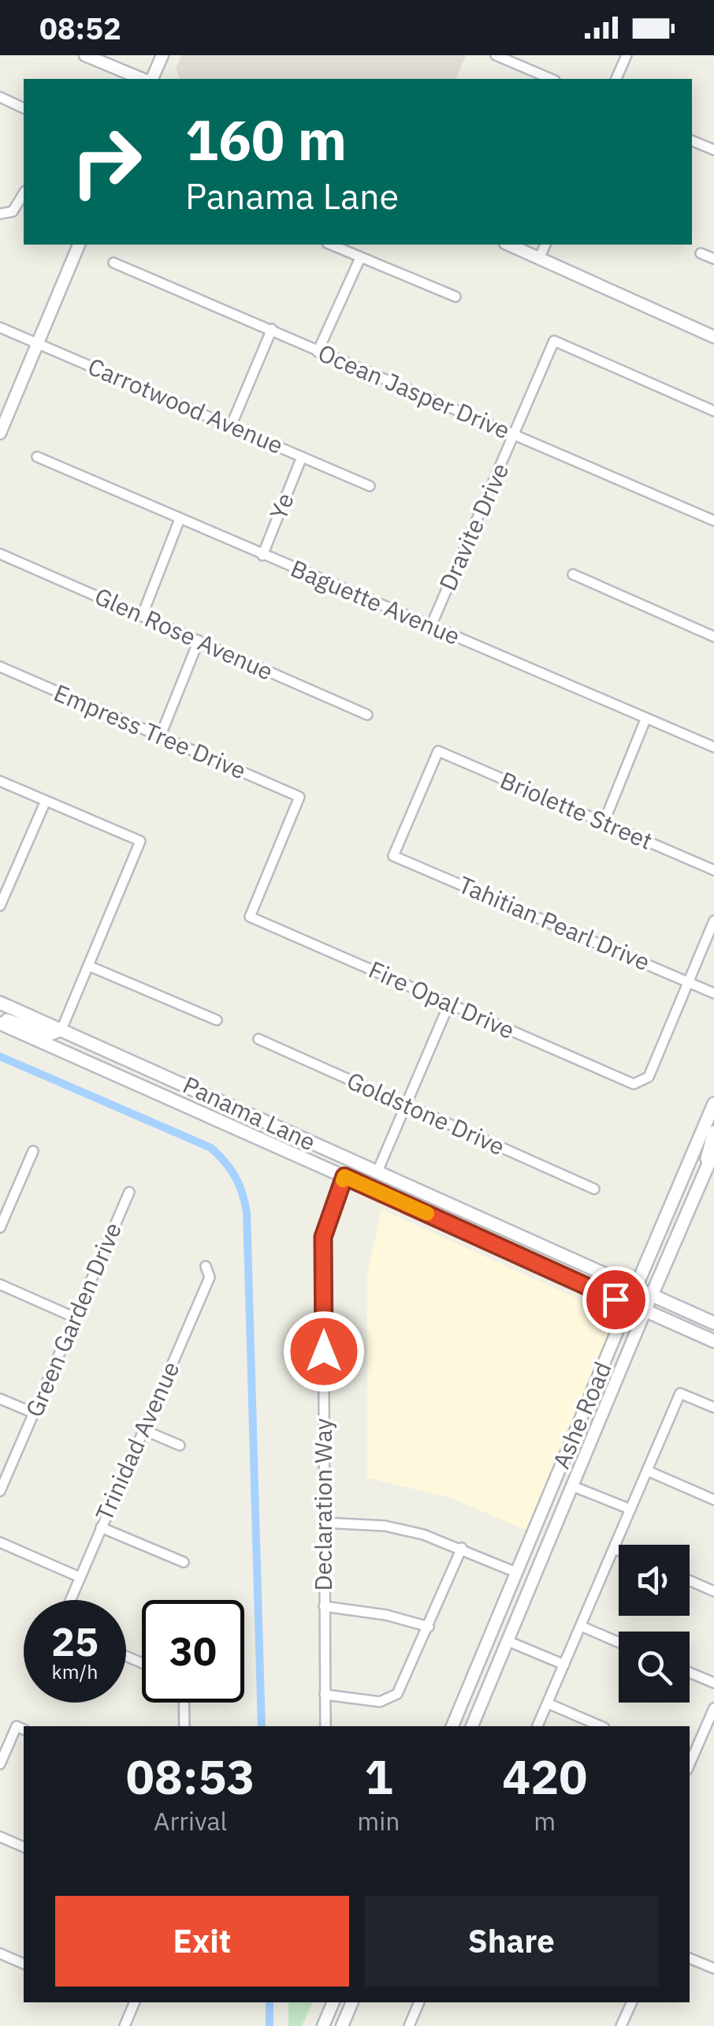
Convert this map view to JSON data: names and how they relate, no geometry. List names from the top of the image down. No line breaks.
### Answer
{"streets":{"main road":["Panama Lane","Ashe Road"],"street":["Ocean Jasper Drive","Carrotwood Avenue","Ye","Dravite Drive","Baguette Avenue","Glen Rose Avenue","Empress Tree Drive","Briolette Street","Tahitian Pearl Drive","Fire Opal Drive","Goldstone Drive","Green Garden Drive","Trinidad Avenue","Declaration Way"]},"crossings":[["Ocean Jasper Drive","Dravite Drive"],["Carrotwood Avenue","Ye"],["Ye","Baguette Avenue"],["Dravite Drive","Baguette Avenue"],["Empress Tree Drive","Fire Opal Drive"],["Briolette Street","Tahitian Pearl Drive"],["Tahitian Pearl Drive","Fire Opal Drive"],["Panama Lane","Ashe Road"],["Panama Lane","Declaration Way"]],"page":{"status":"08:52","turn":["160 m","Panama Lane"],"speed":"25 km/h","limit":"30","eta":["08:53","Arrival","1","min","420","m"],"buttons":["Exit","Share"]}}
